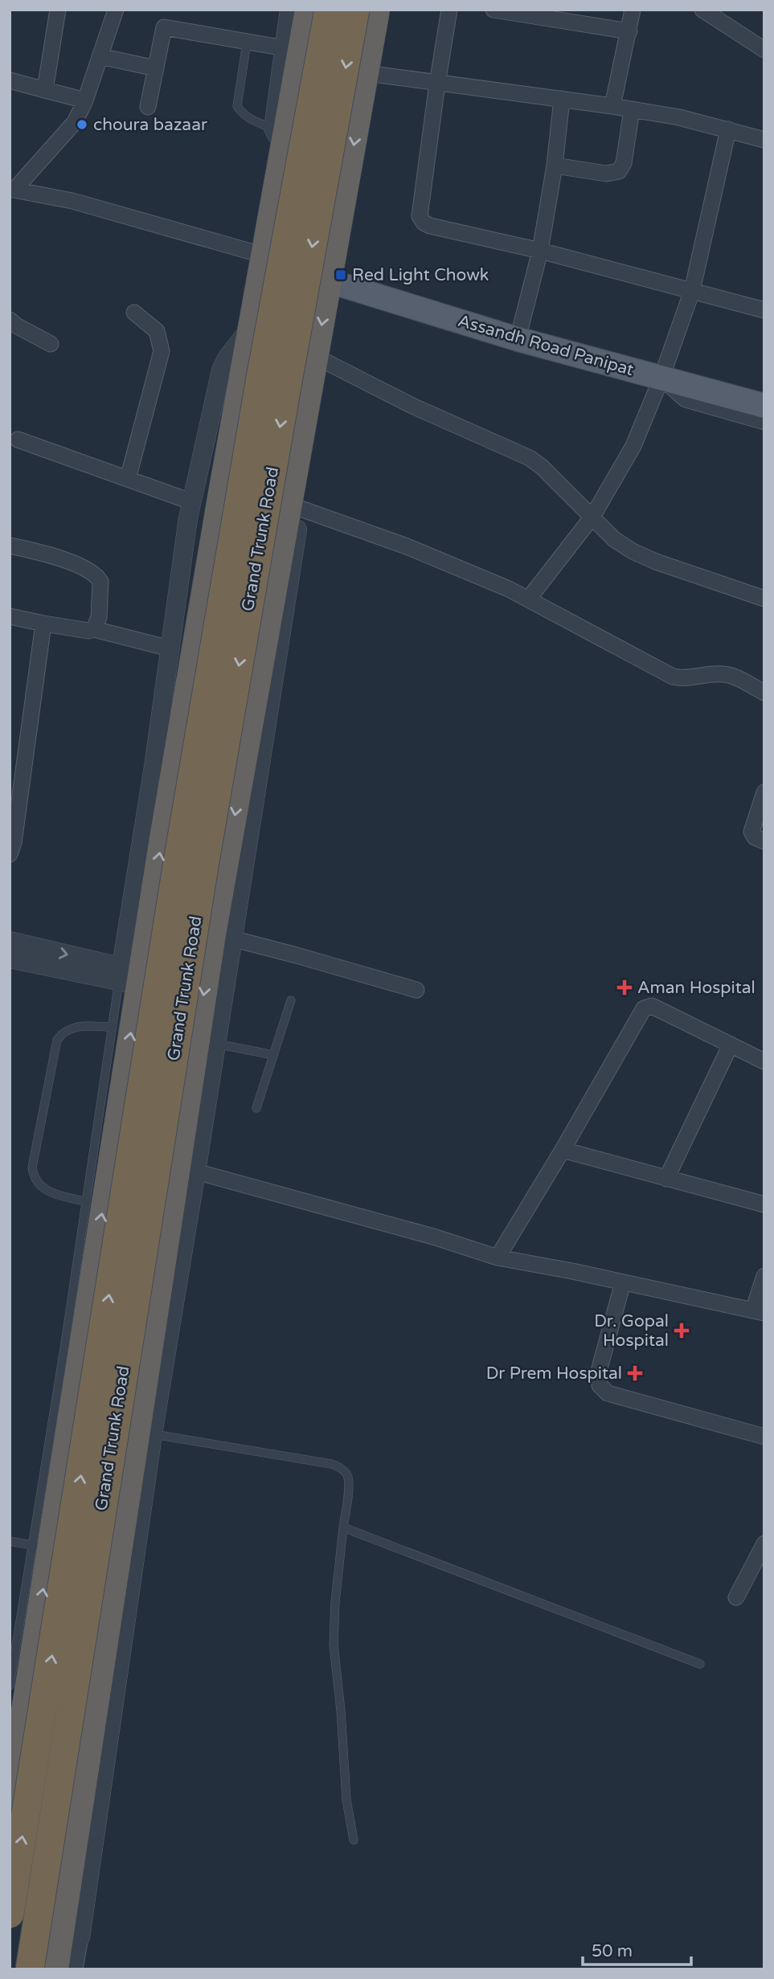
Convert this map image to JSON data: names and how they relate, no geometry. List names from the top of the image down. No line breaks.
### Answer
{"streets":{"highway":["Grand Trunk Road"],"main road":["Assandh Road Panipat"]},"places":{"other":["choura bazaar"],"transit":["Red Light Chowk"],"health":["Aman Hospital","Dr. Gopal Hospital","Dr Prem Hospital"]},"scale_bar":"50 m"}
